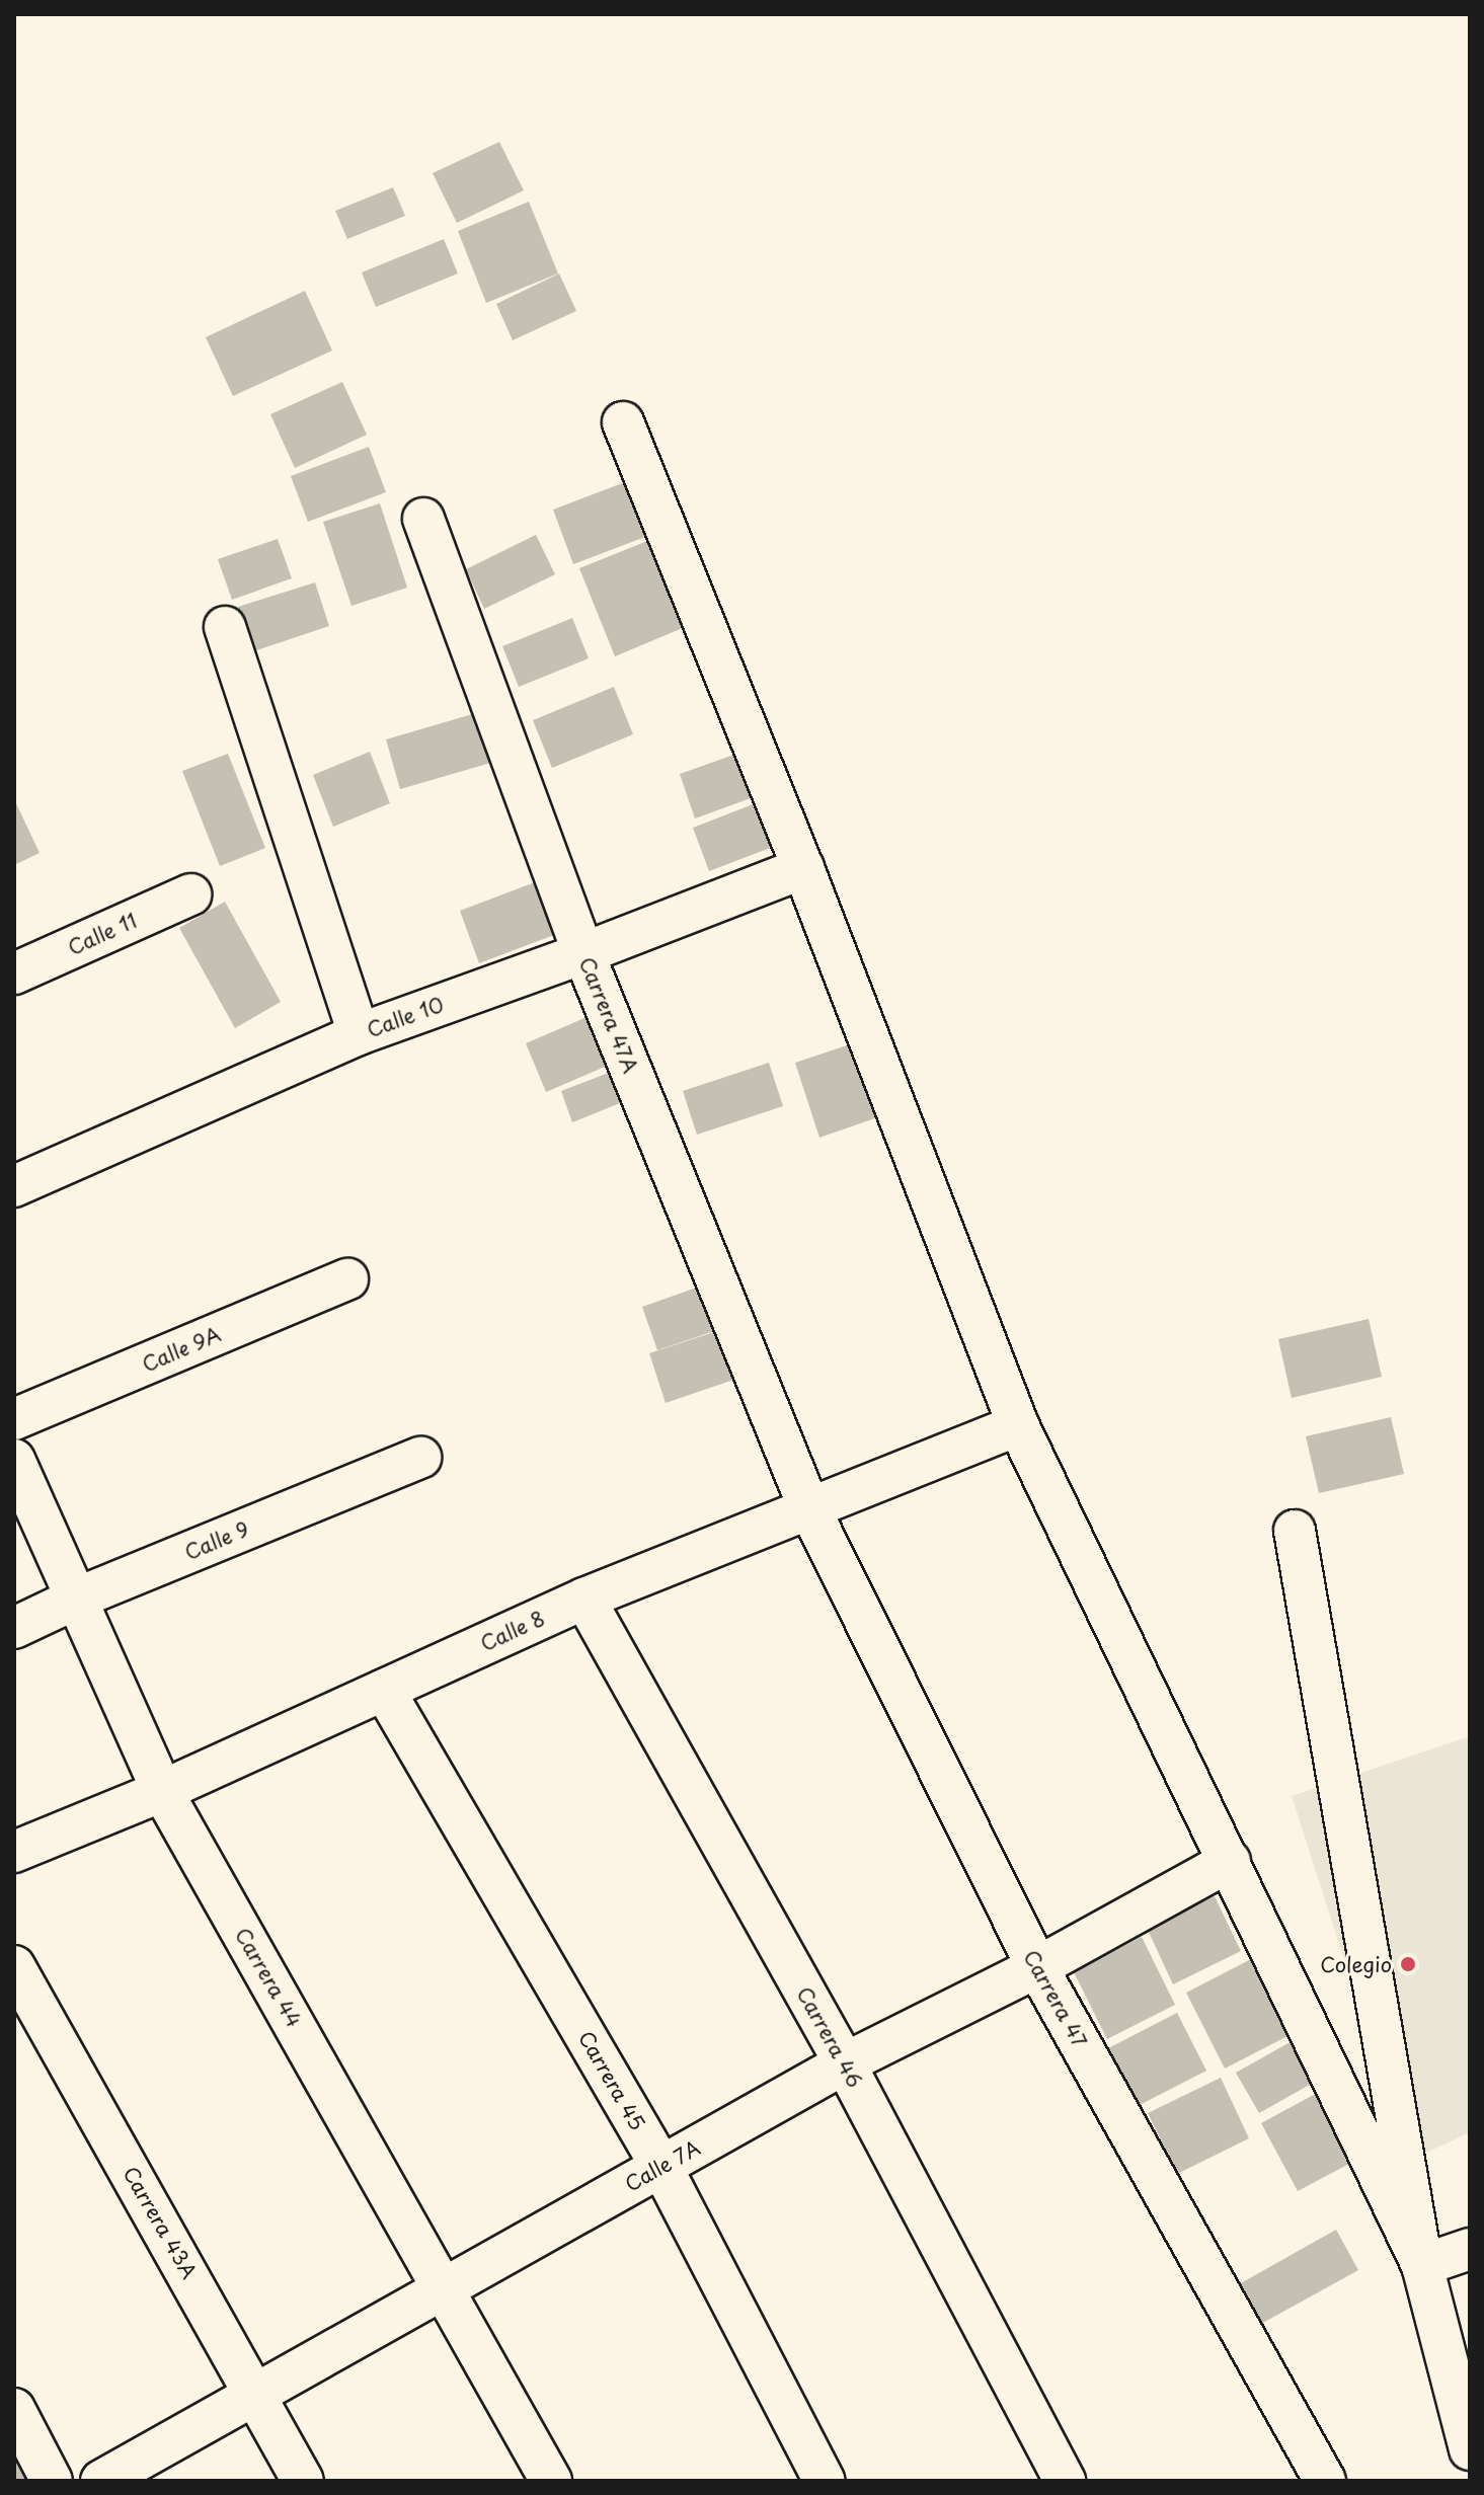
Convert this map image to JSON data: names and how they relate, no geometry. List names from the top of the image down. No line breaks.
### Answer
{"streets":{"street":["Calle 11","Carrera 47A","Calle 10","Calle 9A","Calle 9","Calle 8","Carrera 44","Carrera 47","Carrera 46","Carrera 45","Calle 7A","Carrera 43A"]},"crossings":[["Carrera 47A","Calle 10"],["Carrera 47A","Calle 8"],["Carrera 47A","Carrera 47"],["Calle 9","Carrera 44"],["Calle 8","Carrera 44"],["Calle 8","Carrera 47"],["Calle 8","Carrera 46"],["Calle 8","Carrera 45"],["Carrera 44","Calle 7A"],["Carrera 47","Calle 7A"],["Carrera 46","Calle 7A"],["Carrera 45","Calle 7A"],["Calle 7A","Carrera 43A"]],"places":["Colegio"]}
